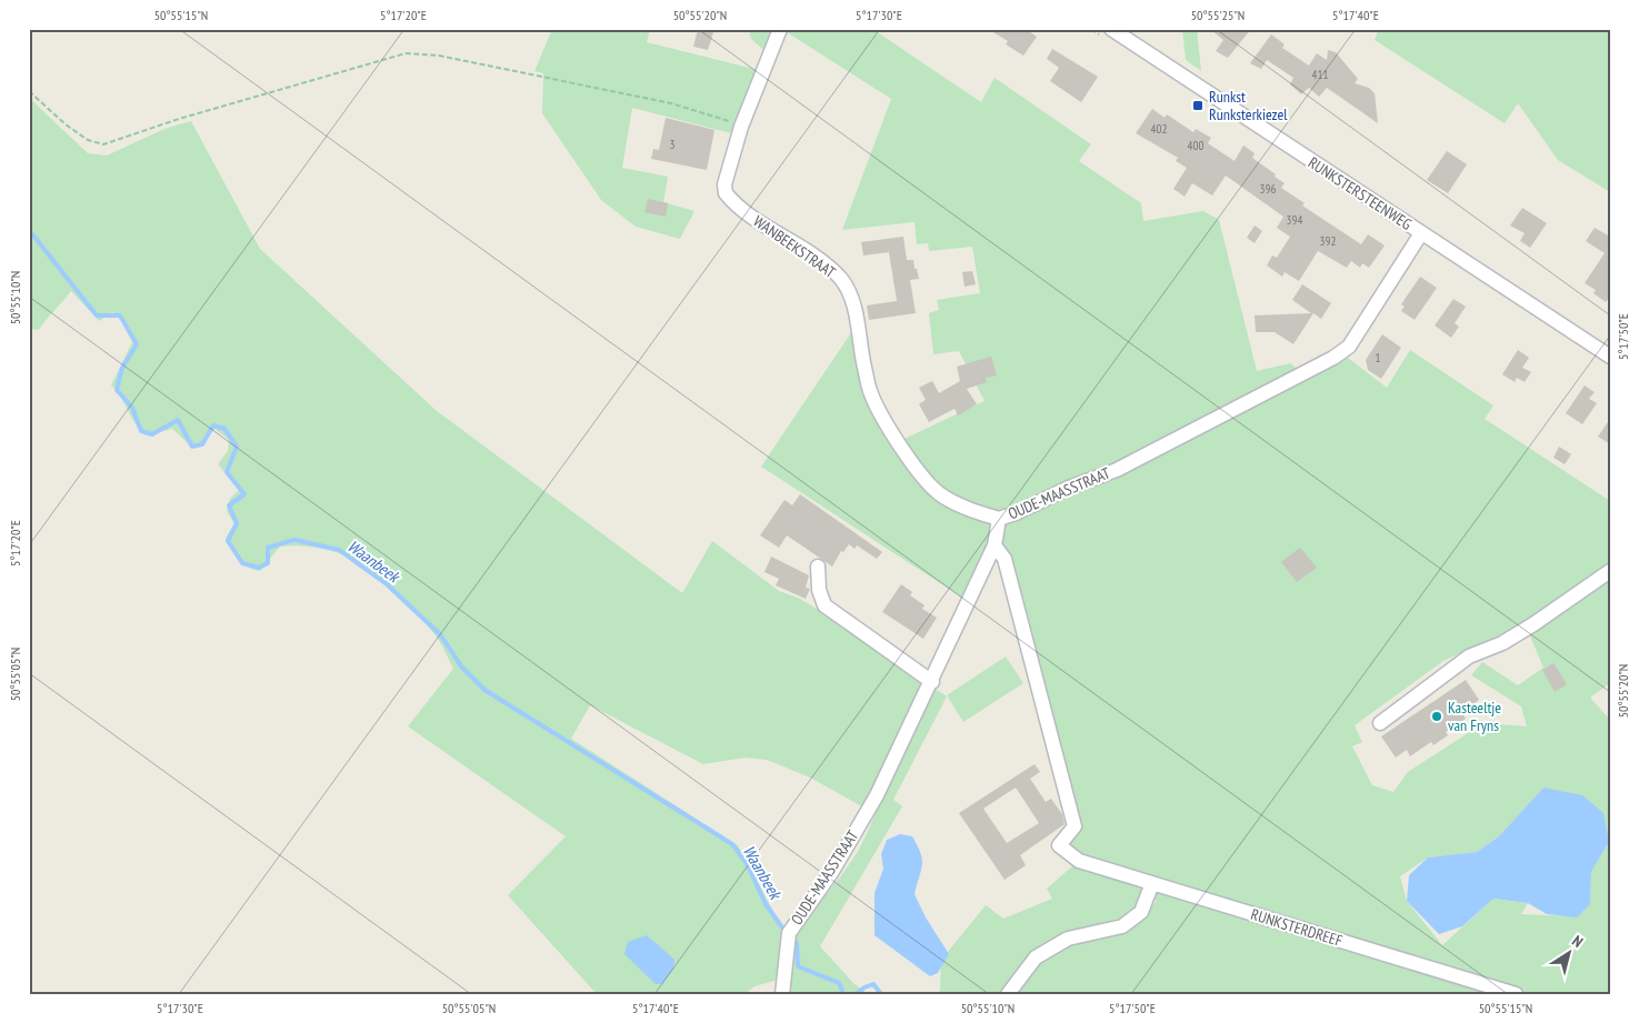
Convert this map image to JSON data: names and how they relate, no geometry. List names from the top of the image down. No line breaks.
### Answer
{"streets":{"street":["RUNKSTERSTEENWEG","WANBEEKSTRAAT","OUDE-MAASSTRAAT","RUNKSTERDREEF"]},"crossings":[["RUNKSTERSTEENWEG","OUDE-MAASSTRAAT"],["WANBEEKSTRAAT","OUDE-MAASSTRAAT"],["OUDE-MAASSTRAAT","RUNKSTERDREEF"]],"water":["Waanbeek"],"places":{"transit":["Runkst Runksterkiezel"],"other":["Kasteeltje van Fryns"]},"house_numbers":["411","402","3","400","396","394","392","1"],"north":"top right","coordinates":["50°55'15\"N","5°17'20\"E","50°55'20\"N","5°17'30\"E","50°55'25\"N","5°17'40\"E","50°55'10\"N","5°17'50\"E","50°55'05\"N"]}
